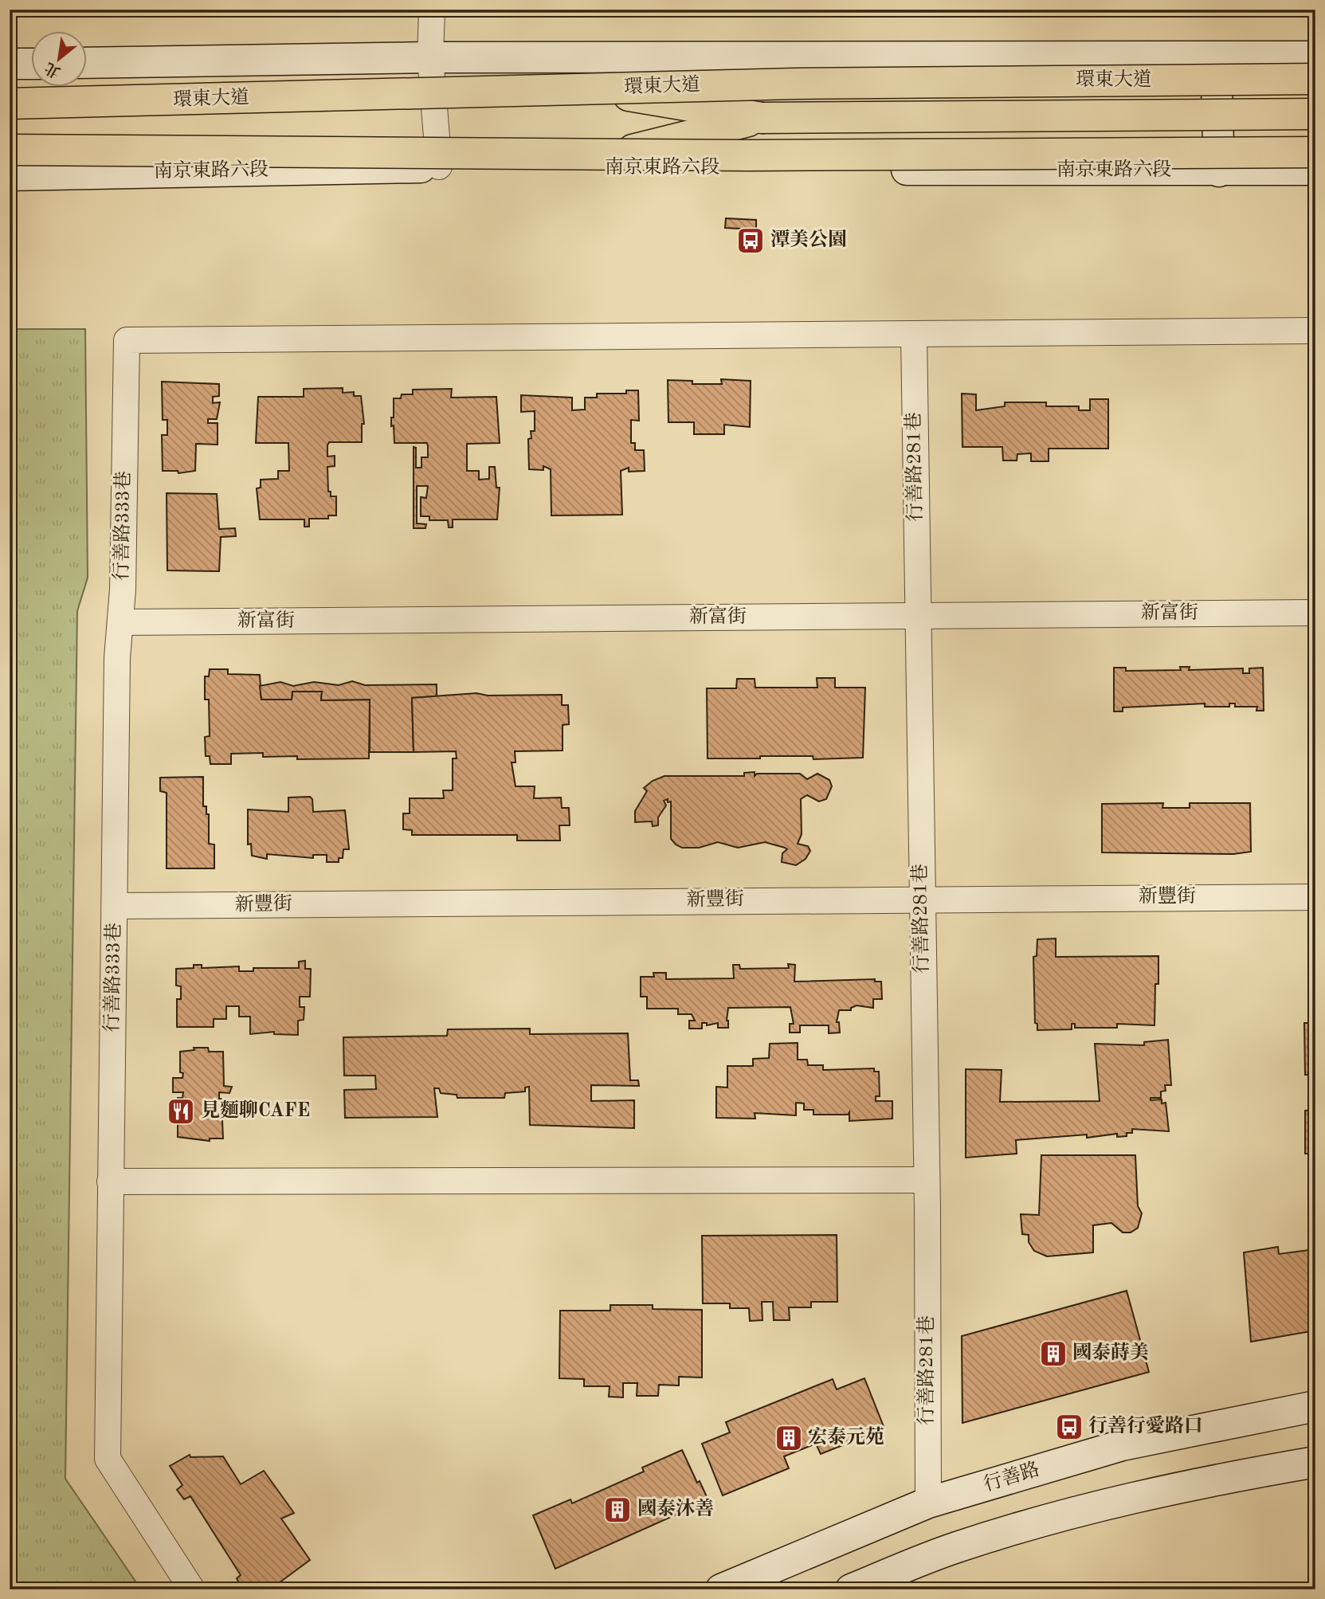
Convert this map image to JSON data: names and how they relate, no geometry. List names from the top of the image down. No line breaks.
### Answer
{"streets":{"highway":["環東大道"],"main road":["南京東路六段","行善路"],"street":["行善路281巷","行善路333巷","新富街","新豐街"]},"crossings":[["行善路281巷","行善路333巷"],["行善路281巷","新富街"],["行善路281巷","新豐街"],["行善路281巷","行善路"],["行善路333巷","新富街"],["行善路333巷","新豐街"]],"places":{"bus stop":["潭美公園","行善行愛路口"],"restaurant":["見麵聊CAFE"],"building":["國泰蒔美","宏泰元苑","國泰沐善"]},"north":"bottom left"}
